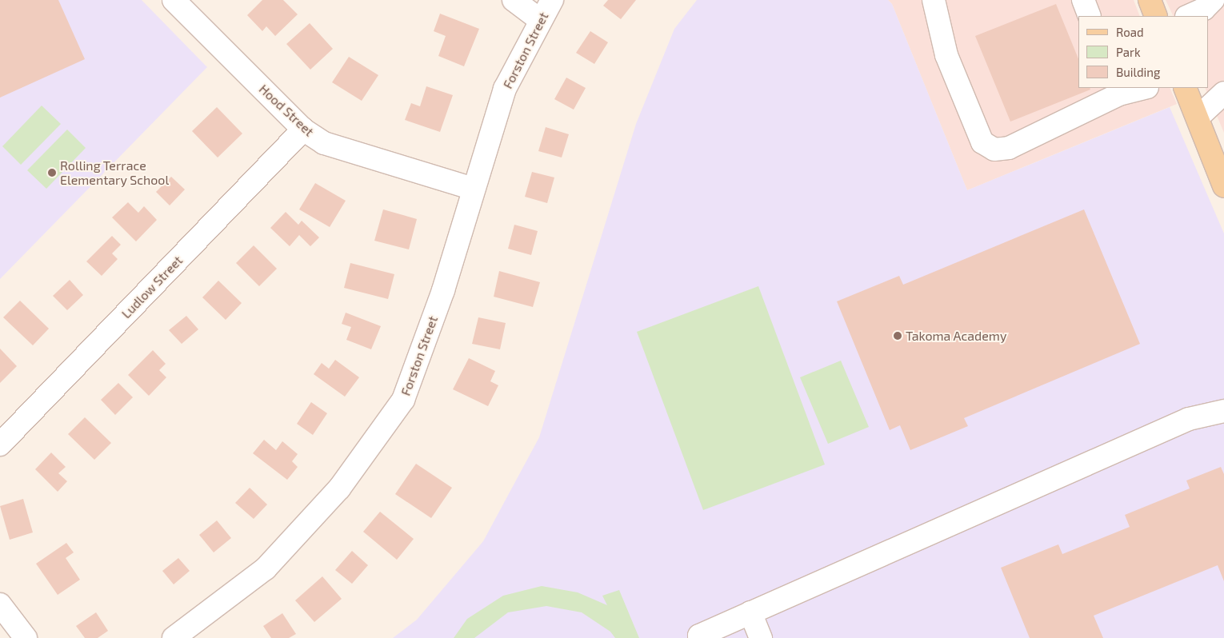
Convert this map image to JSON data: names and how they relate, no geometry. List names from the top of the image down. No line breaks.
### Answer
{"streets":{"street":["Forston Street","Hood Street","Ludlow Street"]},"crossings":[["Forston Street","Hood Street"],["Hood Street","Ludlow Street"]],"places":["Rolling Terrace Elementary School","Takoma Academy"],"legend":["Road","Park","Building"]}
